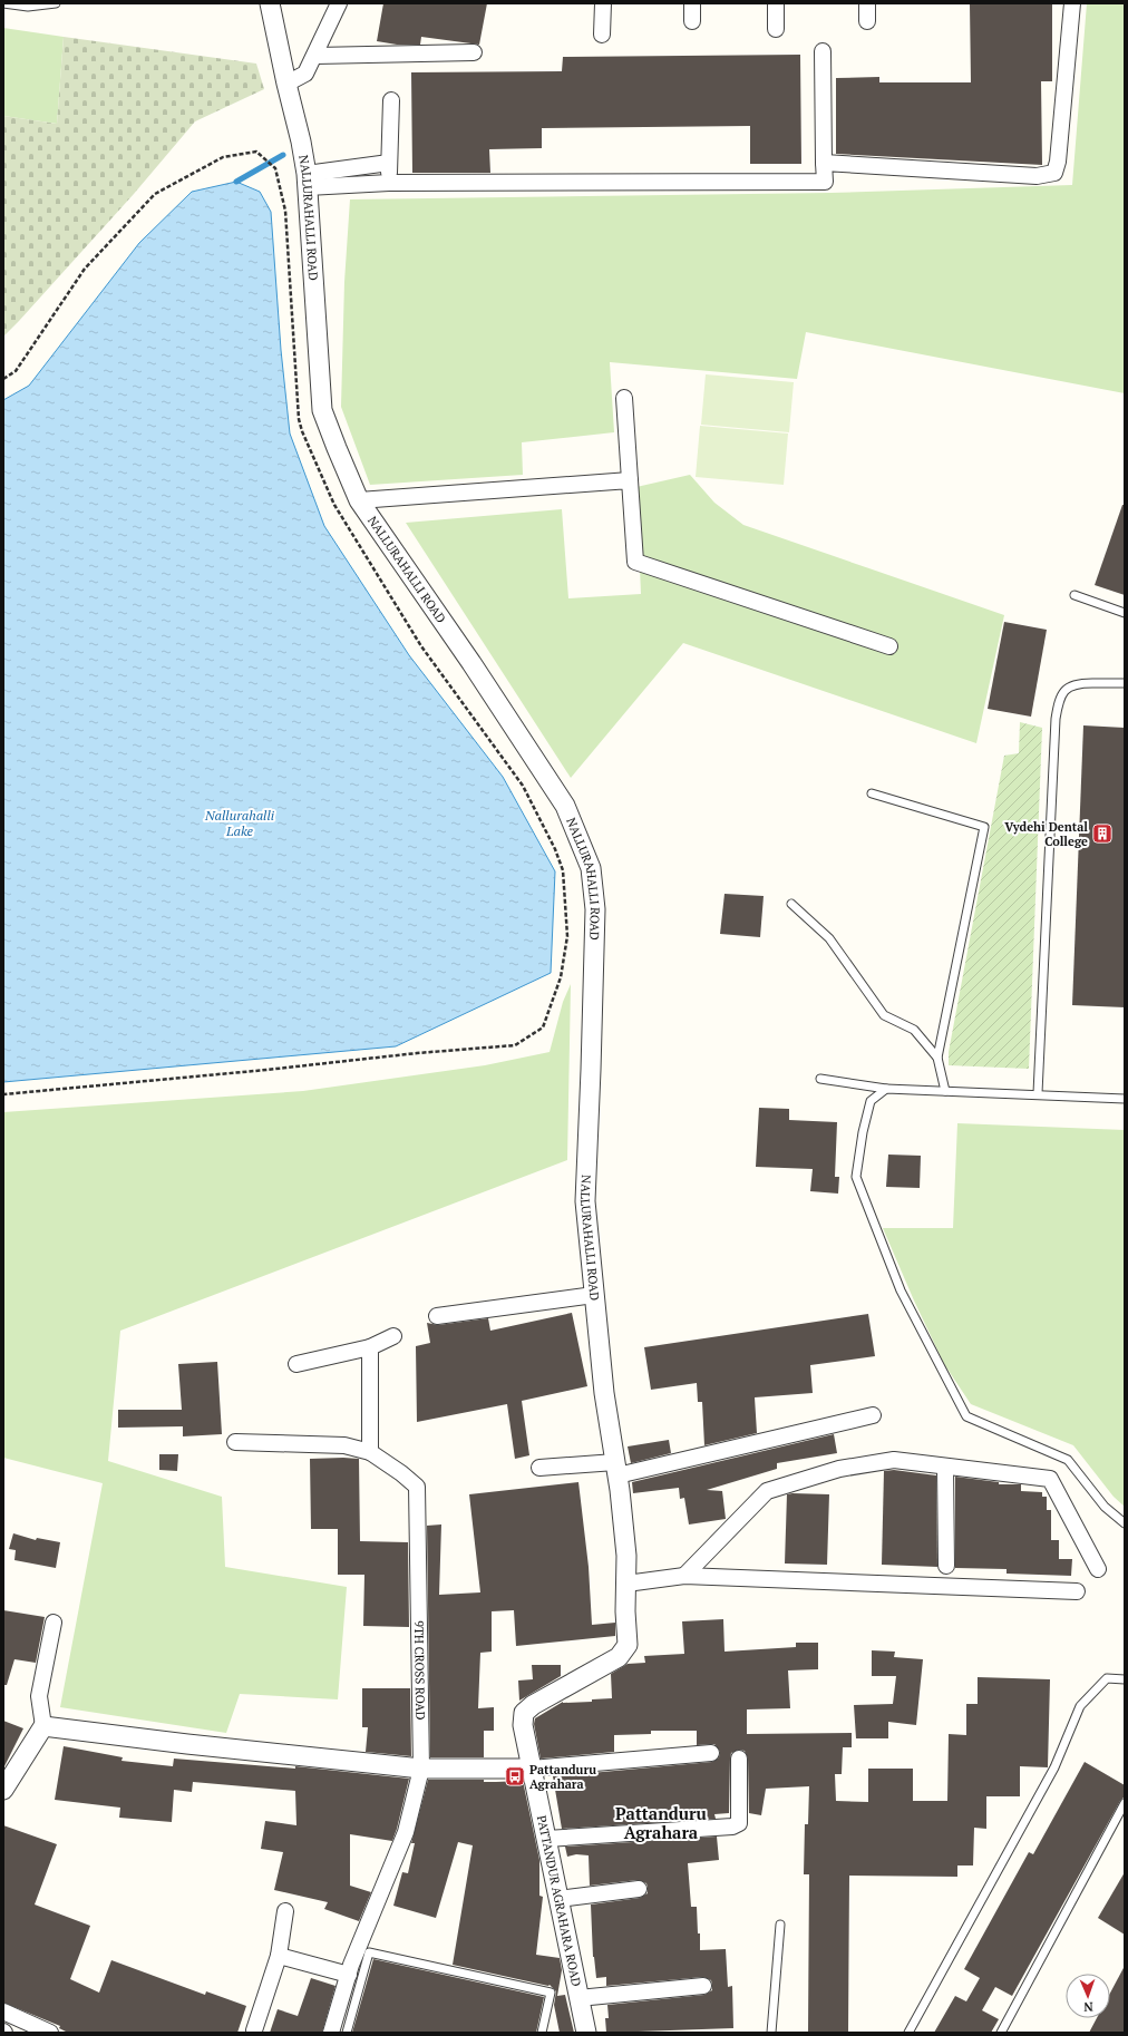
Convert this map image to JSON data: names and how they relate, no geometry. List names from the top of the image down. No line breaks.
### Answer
{"streets":{"street":["NALLURAHALLI ROAD","9TH CROSS ROAD","PATTANDUR AGRAHARA ROAD"]},"crossings":[["NALLURAHALLI ROAD","PATTANDUR AGRAHARA ROAD"]],"districts":["Pattanduru Agrahara"],"water":["Nallurahalli Lake"],"places":{"building":["Vydehi Dental College"],"bus stop":["Pattanduru Agrahara"]},"north":"bottom"}
